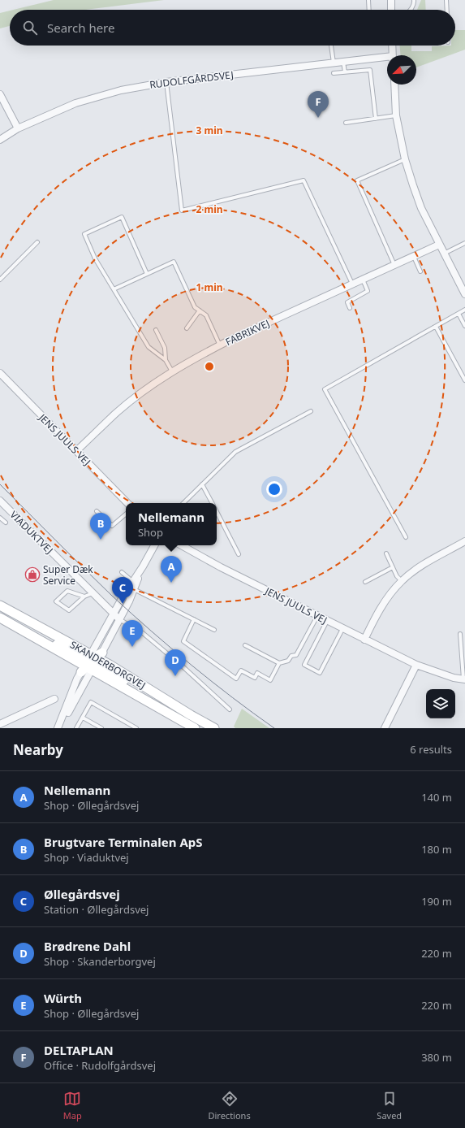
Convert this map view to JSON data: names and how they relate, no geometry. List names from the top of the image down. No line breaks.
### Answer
{"streets":{"main road":["SKANDERBORGVEJ"],"street":["RUDOLFGÅRDSVEJ","FABRIKVEJ","JENS JUULS VEJ","VIADUKTVEJ"]},"crossings":[["FABRIKVEJ","JENS JUULS VEJ"]],"places":{"shop":["Super Dæk Service"]},"north":"bottom left","page":{"search":"Search here","pins":["F","B","A","C","E","D"],"popup":["Nellemann","Shop"],"heading":["Nearby","6 results"],"list":[{"mark":"A","name":"Nellemann","note":"Shop · Øllegårdsvej","value":"140 m"},{"mark":"B","name":"Brugtvare Terminalen ApS","note":"Shop · Viaduktvej","value":"180 m"},{"mark":"C","name":"Øllegårdsvej","note":"Station · Øllegårdsvej","value":"190 m"},{"mark":"D","name":"Brødrene Dahl","note":"Shop · Skanderborgvej","value":"220 m"},{"mark":"E","name":"Würth","note":"Shop · Øllegårdsvej","value":"220 m"},{"mark":"F","name":"DELTAPLAN","note":"Office · Rudolfgårdsvej","value":"380 m"}],"nav":["Map","Directions","Saved"]},"rings":["3 min","2 min","1 min"]}
